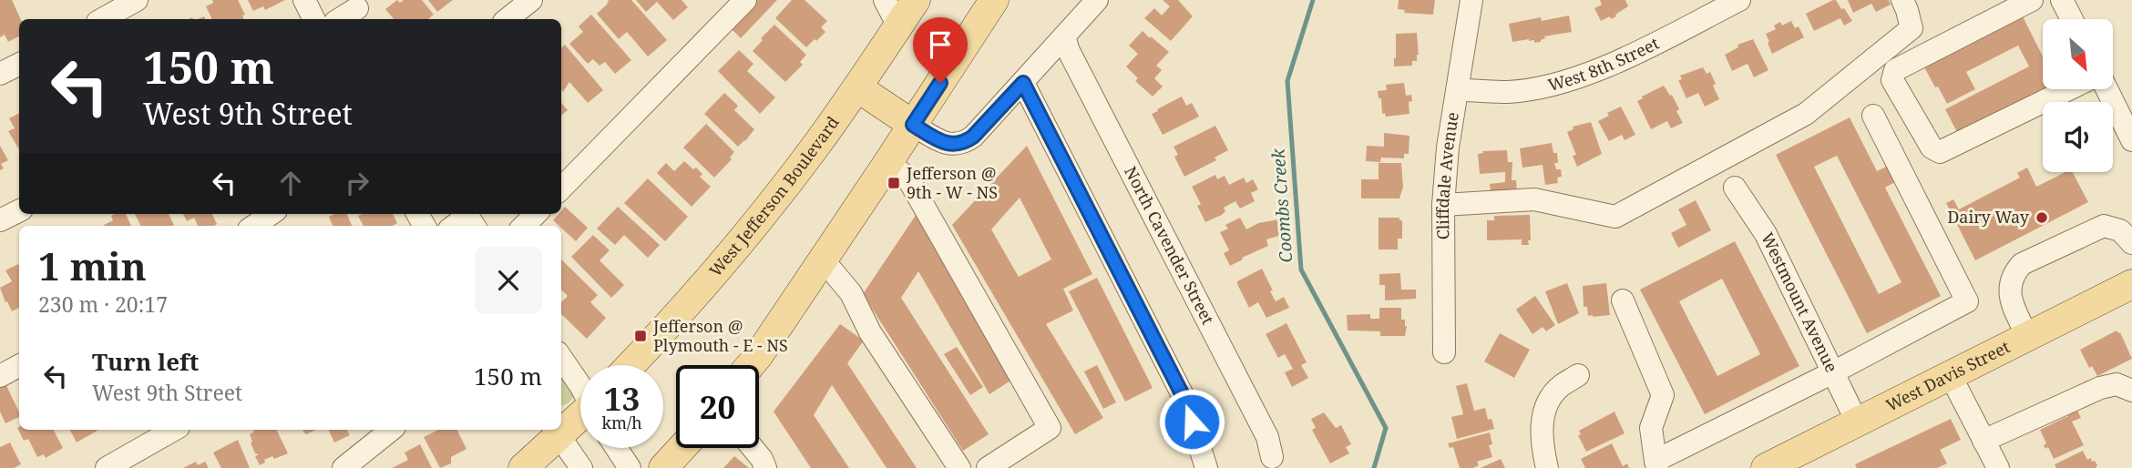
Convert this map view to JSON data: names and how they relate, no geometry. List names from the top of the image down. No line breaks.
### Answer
{"streets":{"main road":["West Jefferson Boulevard","West Davis Street"],"street":["West 8th Street","Cliffdale Avenue","North Cavender Street","Westmount Avenue"]},"crossings":[["West 8th Street","Cliffdale Avenue"],["Westmount Avenue","West Davis Street"]],"water":["Coombs Creek"],"places":{"transit":["Jefferson @ 9th - W - NS","Jefferson @ Plymouth - E - NS"],"other":["Dairy Way"]},"north":"bottom right","page":{"turn":["150 m","West 9th Street"],"heading":["1 min","230 m · 20:17"],"list":[{"name":"Turn left","note":"West 9th Street","value":"150 m"}],"speed":"13 km/h","limit":"20"}}
